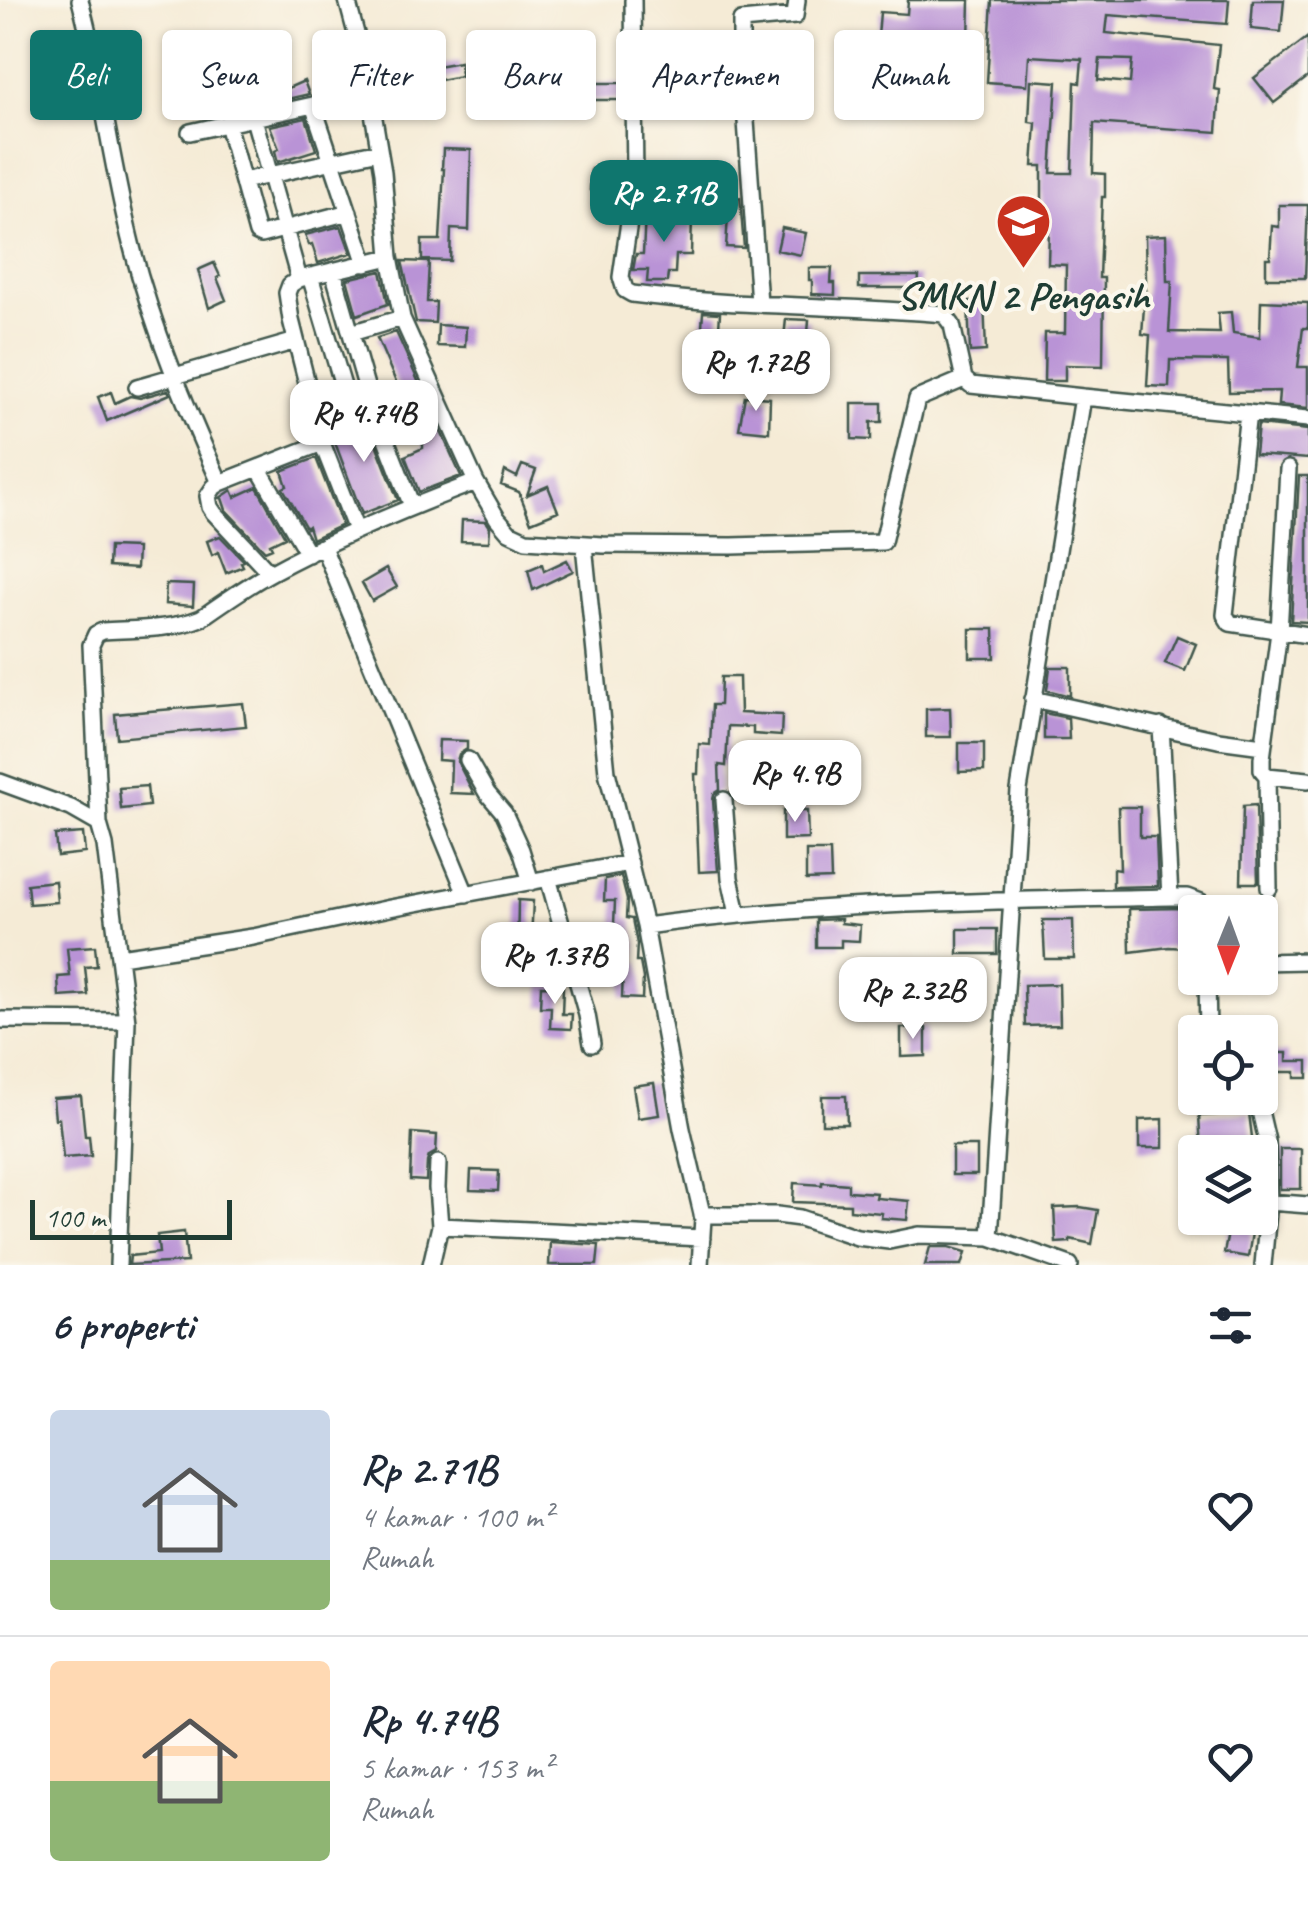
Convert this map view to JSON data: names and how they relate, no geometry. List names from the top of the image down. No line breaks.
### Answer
{"places":{"school or university":["SMKN 2 Pengasih"]},"scale_bar":"100 m","north":"bottom","page":{"chip":["Beli","Sewa","Filter","Baru","Apartemen","Rumah"],"price":["Rp 2.71B","Rp 1.72B","Rp 4.74B","Rp 4.9B","Rp 1.37B","Rp 2.32B"],"scale":"100 m","heading":"6 properti","list":[{"name":"Rp 2.71B","note":"4 kamar · 100 m² · Rumah"},{"name":"Rp 4.74B","note":"5 kamar · 153 m² · Rumah"}]}}
